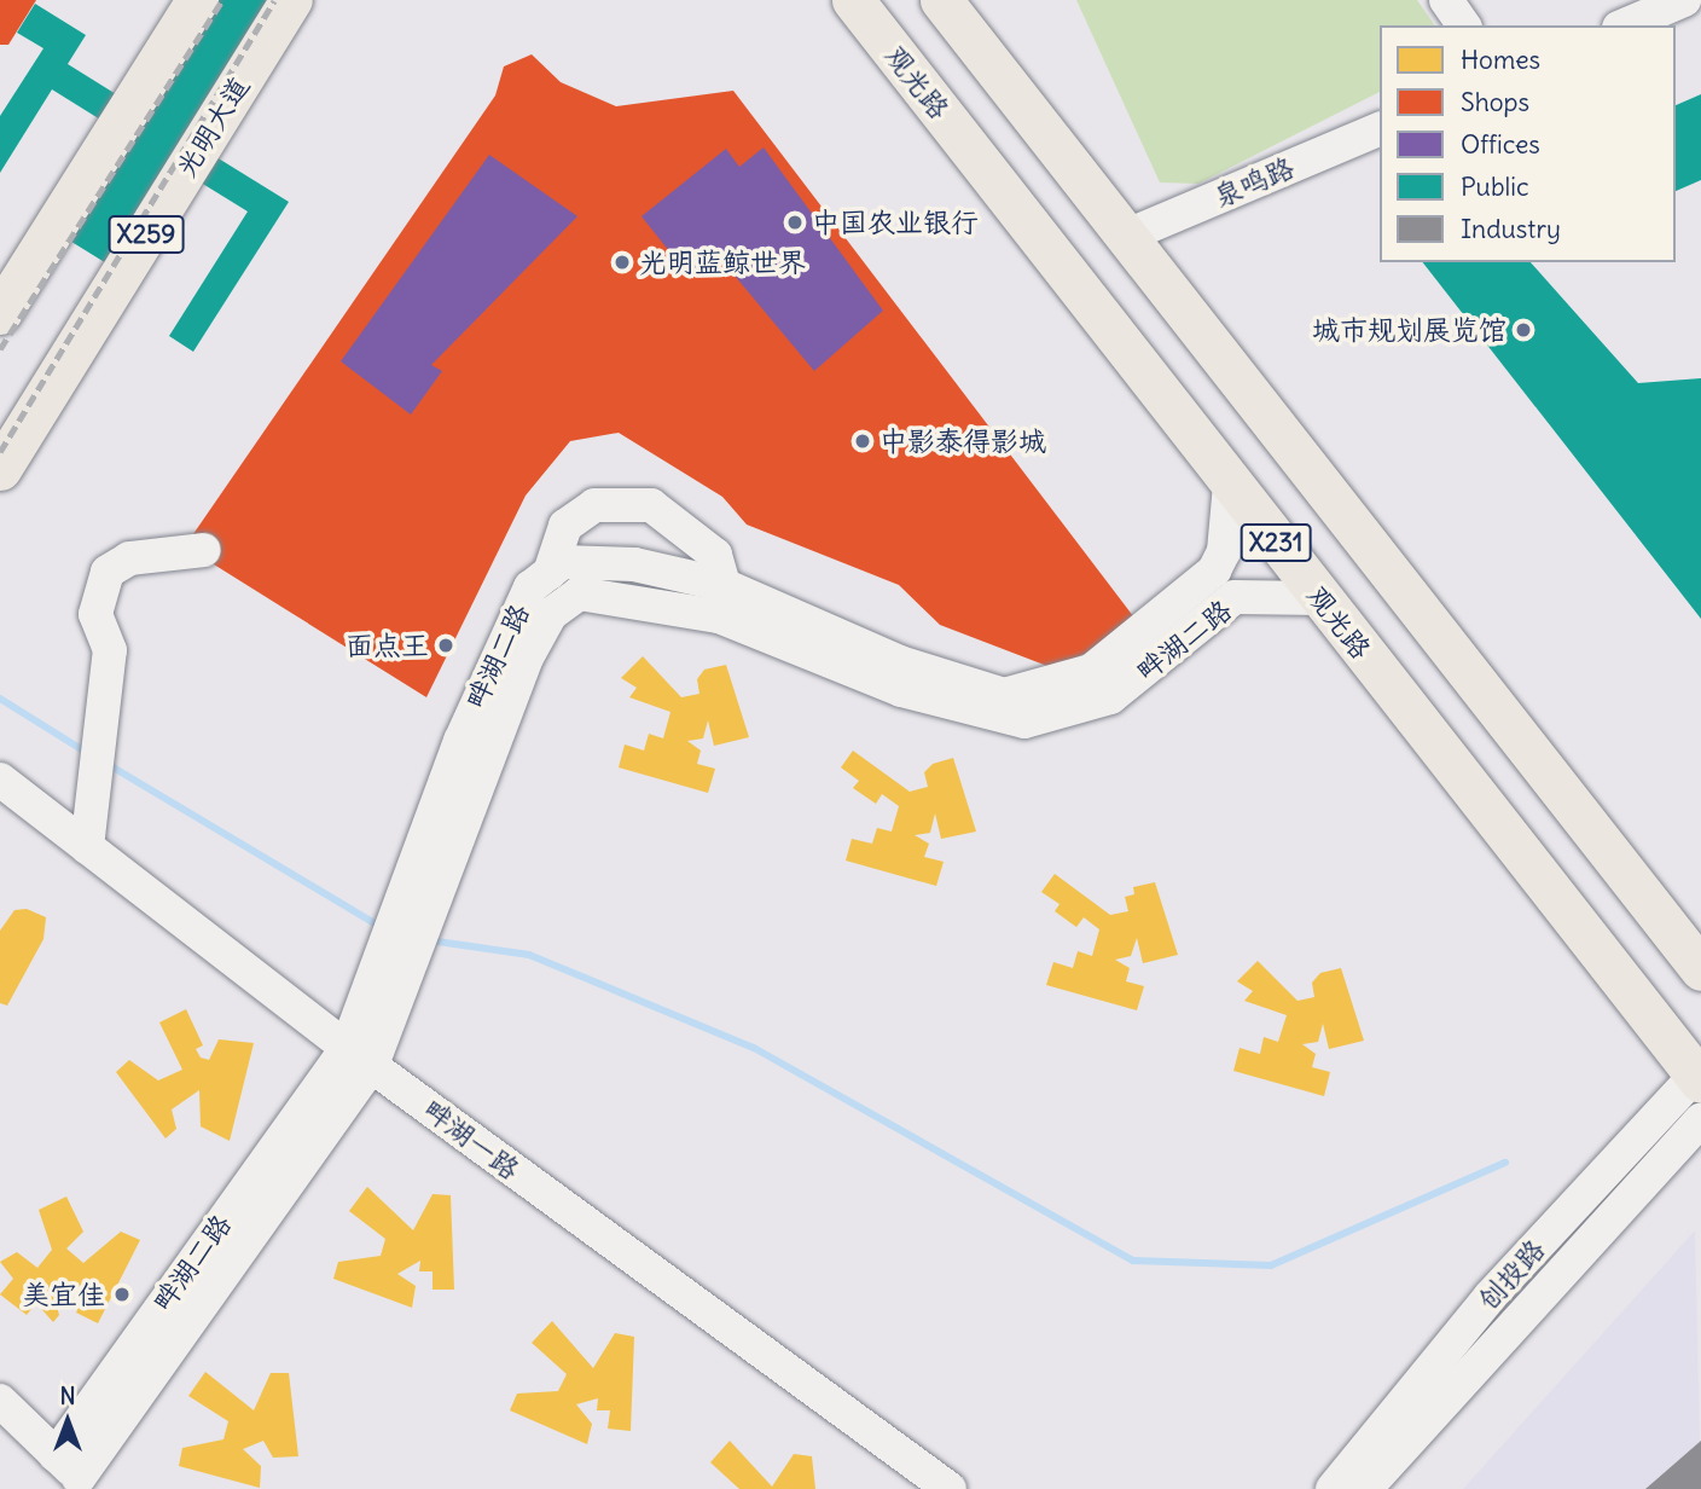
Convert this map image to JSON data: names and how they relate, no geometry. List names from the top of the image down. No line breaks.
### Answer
{"streets":{"main road":["观光路","光明大道","X259","X231"],"street":["泉鸣路","畔湖二路","畔湖一路","创投路"]},"crossings":[["观光路","畔湖二路"],["观光路","创投路"],["泉鸣路","X231"],["畔湖二路","畔湖一路"]],"places":["中国农业银行","光明蓝鲸世界","城市规划展览馆","中影泰得影城","面点王","美宜佳"],"legend":["Homes","Shops","Offices","Public","Industry"],"north":"top"}
